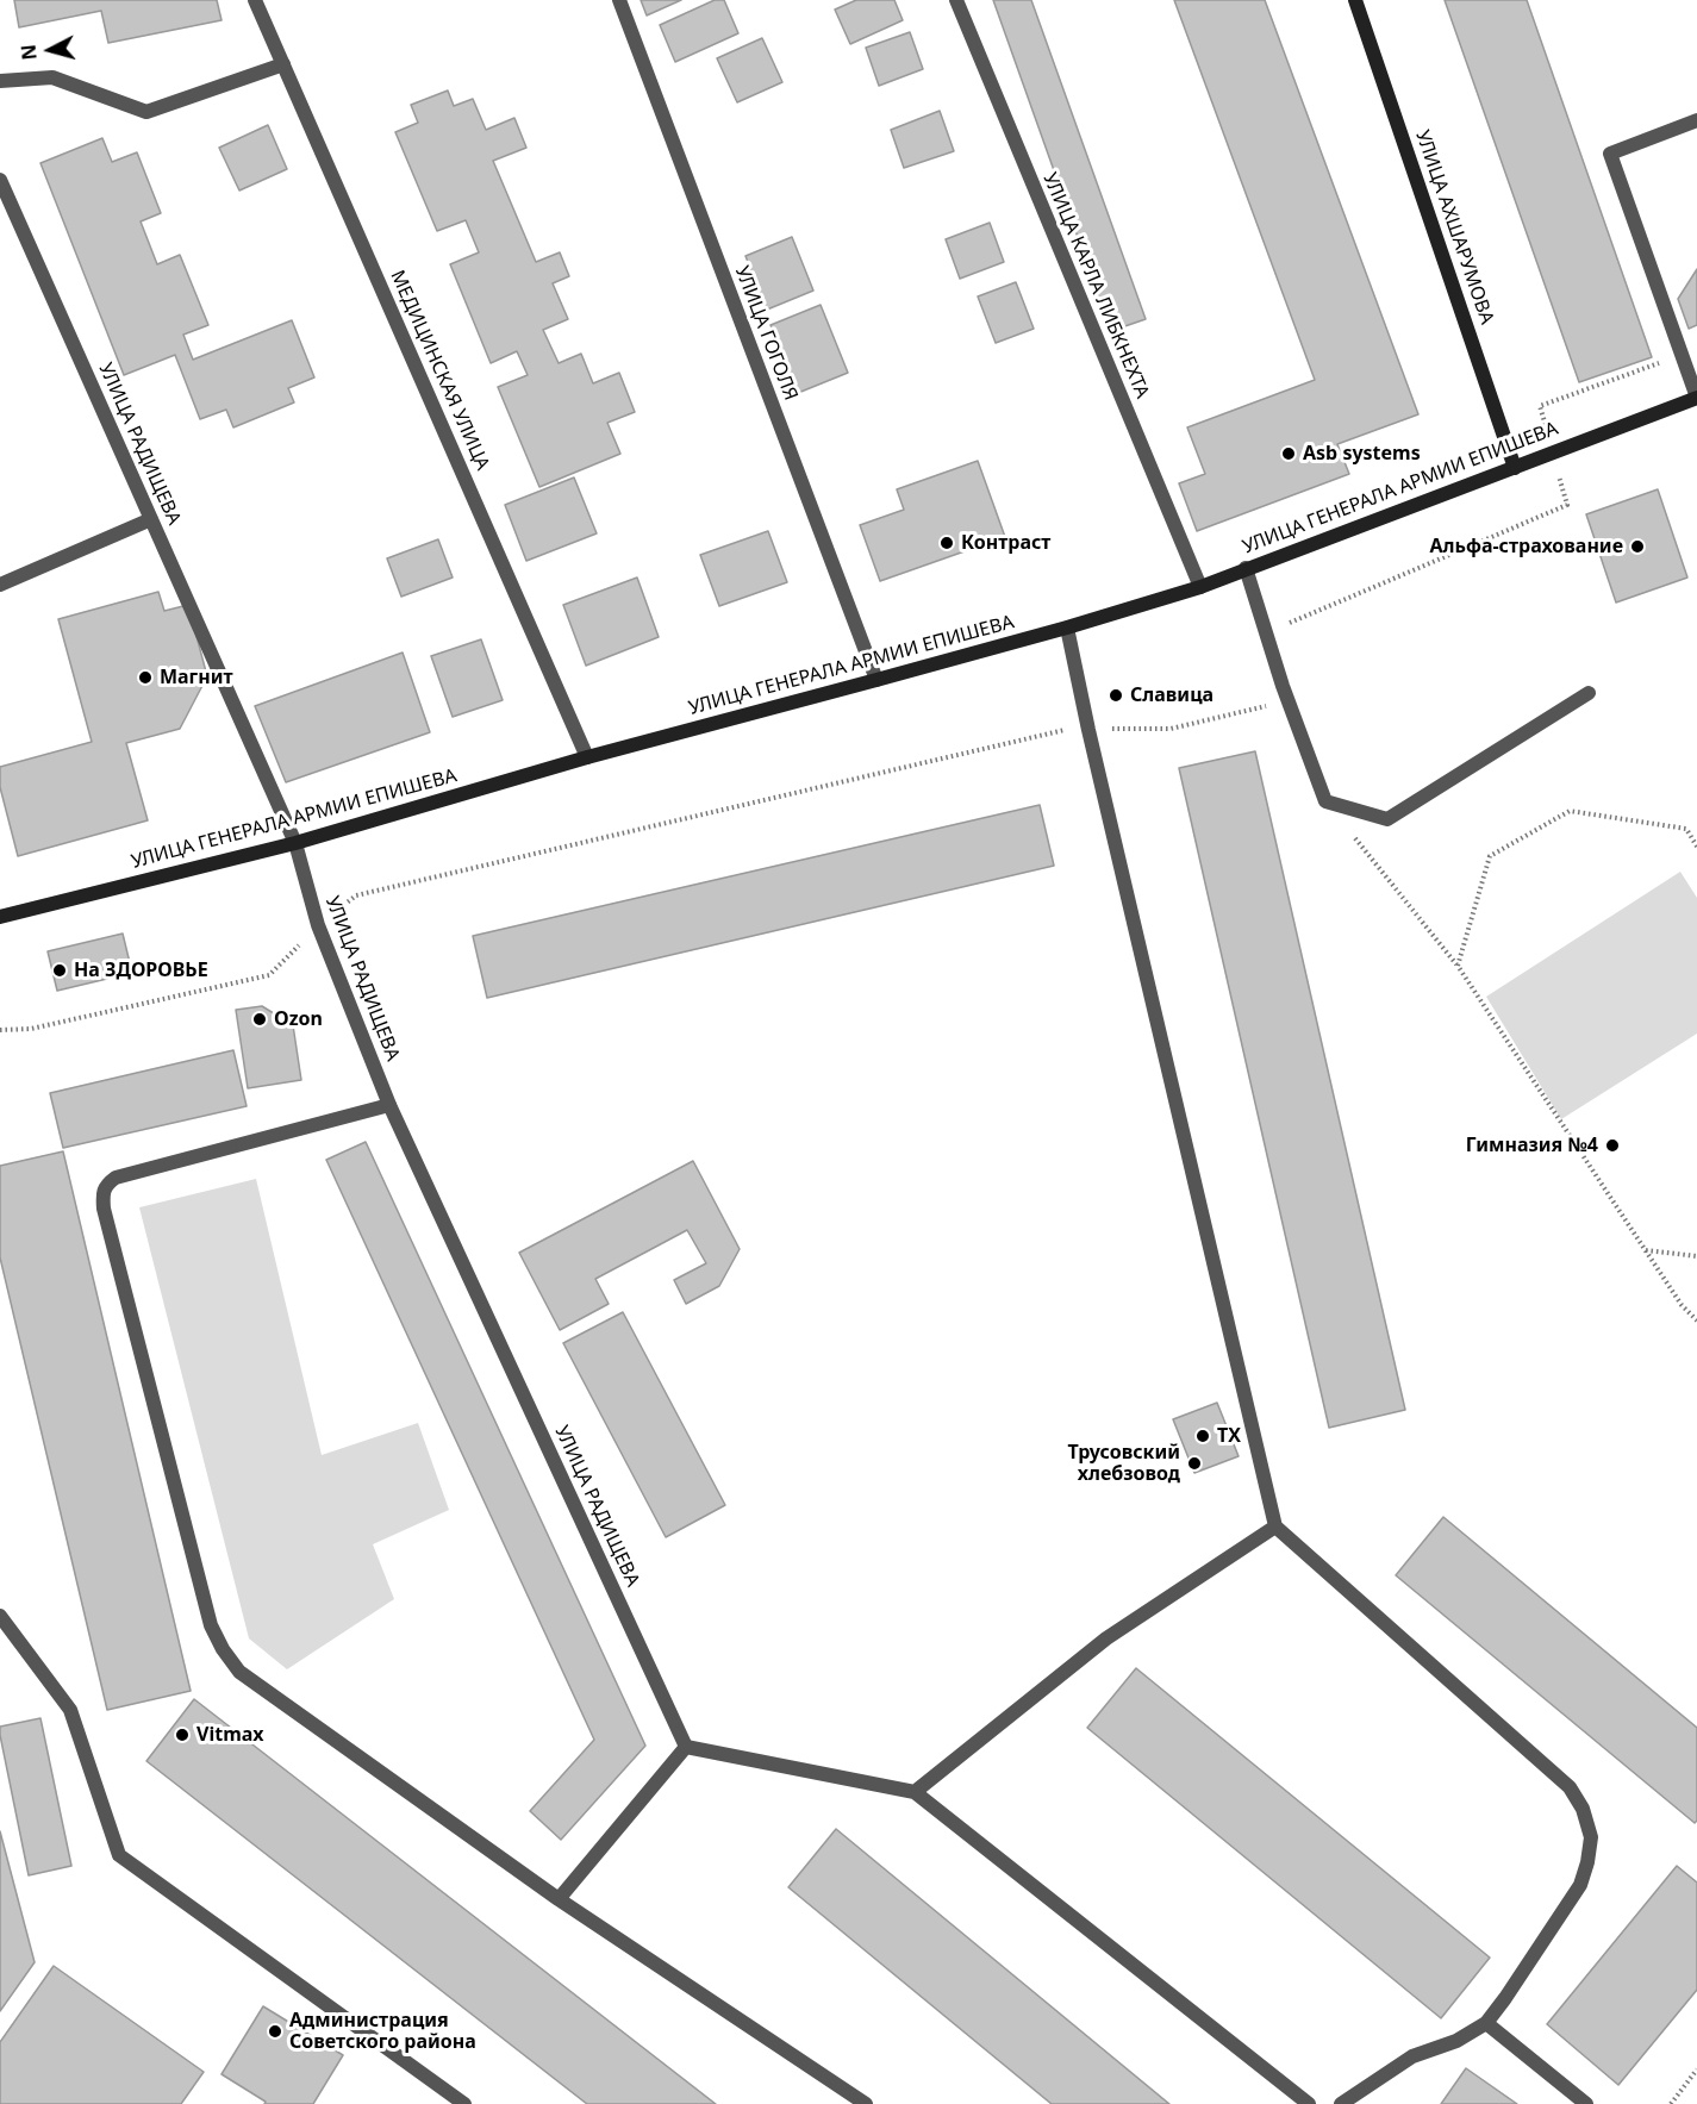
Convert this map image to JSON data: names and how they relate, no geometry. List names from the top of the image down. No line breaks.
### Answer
{"streets":{"main road":["УЛИЦА АХШАРУМОВА","УЛИЦА ГЕНЕРАЛА АРМИИ ЕПИШЕВА"],"street":["УЛИЦА КАРЛА ЛИБКНЕХТА","УЛИЦА ГОГОЛЯ","МЕДИЦИНСКАЯ УЛИЦА","УЛИЦА РАДИЩЕВА"]},"crossings":[["УЛИЦА АХШАРУМОВА","УЛИЦА ГЕНЕРАЛА АРМИИ ЕПИШЕВА"],["УЛИЦА КАРЛА ЛИБКНЕХТА","УЛИЦА ГЕНЕРАЛА АРМИИ ЕПИШЕВА"],["УЛИЦА ГОГОЛЯ","УЛИЦА ГЕНЕРАЛА АРМИИ ЕПИШЕВА"],["МЕДИЦИНСКАЯ УЛИЦА","УЛИЦА ГЕНЕРАЛА АРМИИ ЕПИШЕВА"],["УЛИЦА РАДИЩЕВА","УЛИЦА ГЕНЕРАЛА АРМИИ ЕПИШЕВА"]],"places":["Asb systems","Контраст","Альфа-страхование","Магнит","Славица","На ЗДОРОВЬЕ","Ozon","Гимназия №4","ТХ","Трусовский хлебзовод","Vitmax","Администрация Советского района"],"north":"left"}
